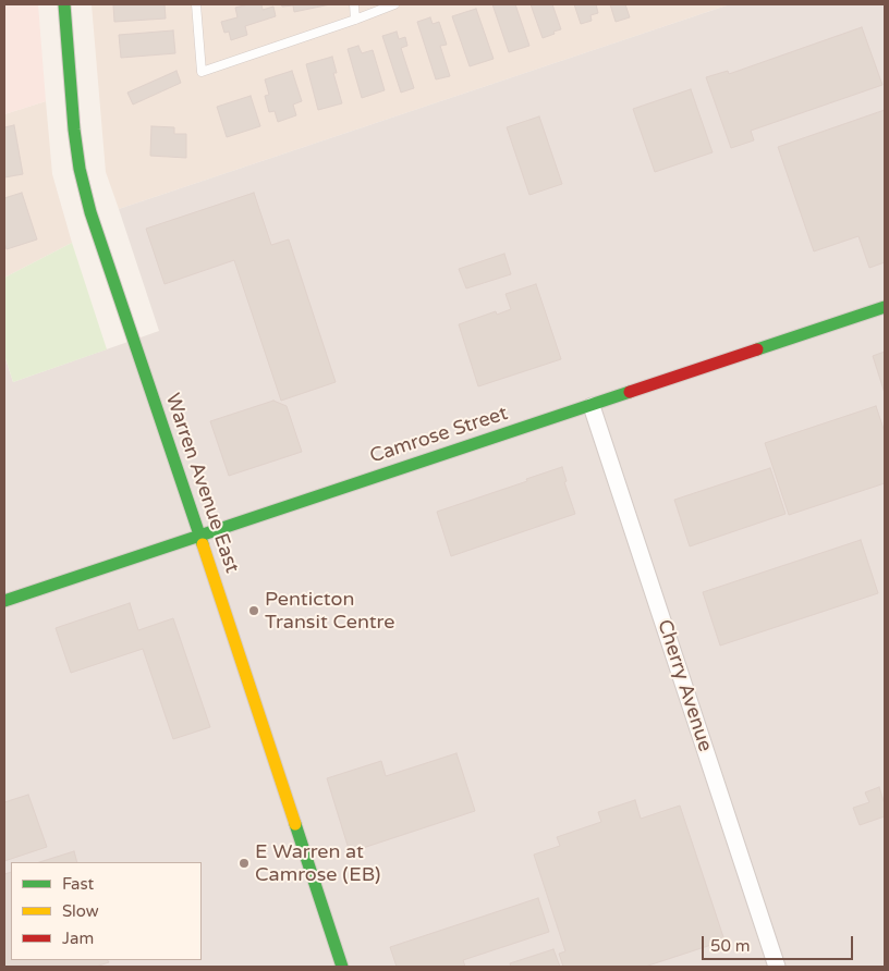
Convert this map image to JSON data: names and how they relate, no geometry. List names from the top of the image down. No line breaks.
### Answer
{"streets":{"street":["Camrose Street","Warren Avenue East","Cherry Avenue"]},"crossings":[["Camrose Street","Warren Avenue East"],["Camrose Street","Cherry Avenue"]],"places":["Penticton Transit Centre","E Warren at Camrose (EB)"],"legend":["Fast","Slow","Jam"],"scale_bar":"50 m"}
